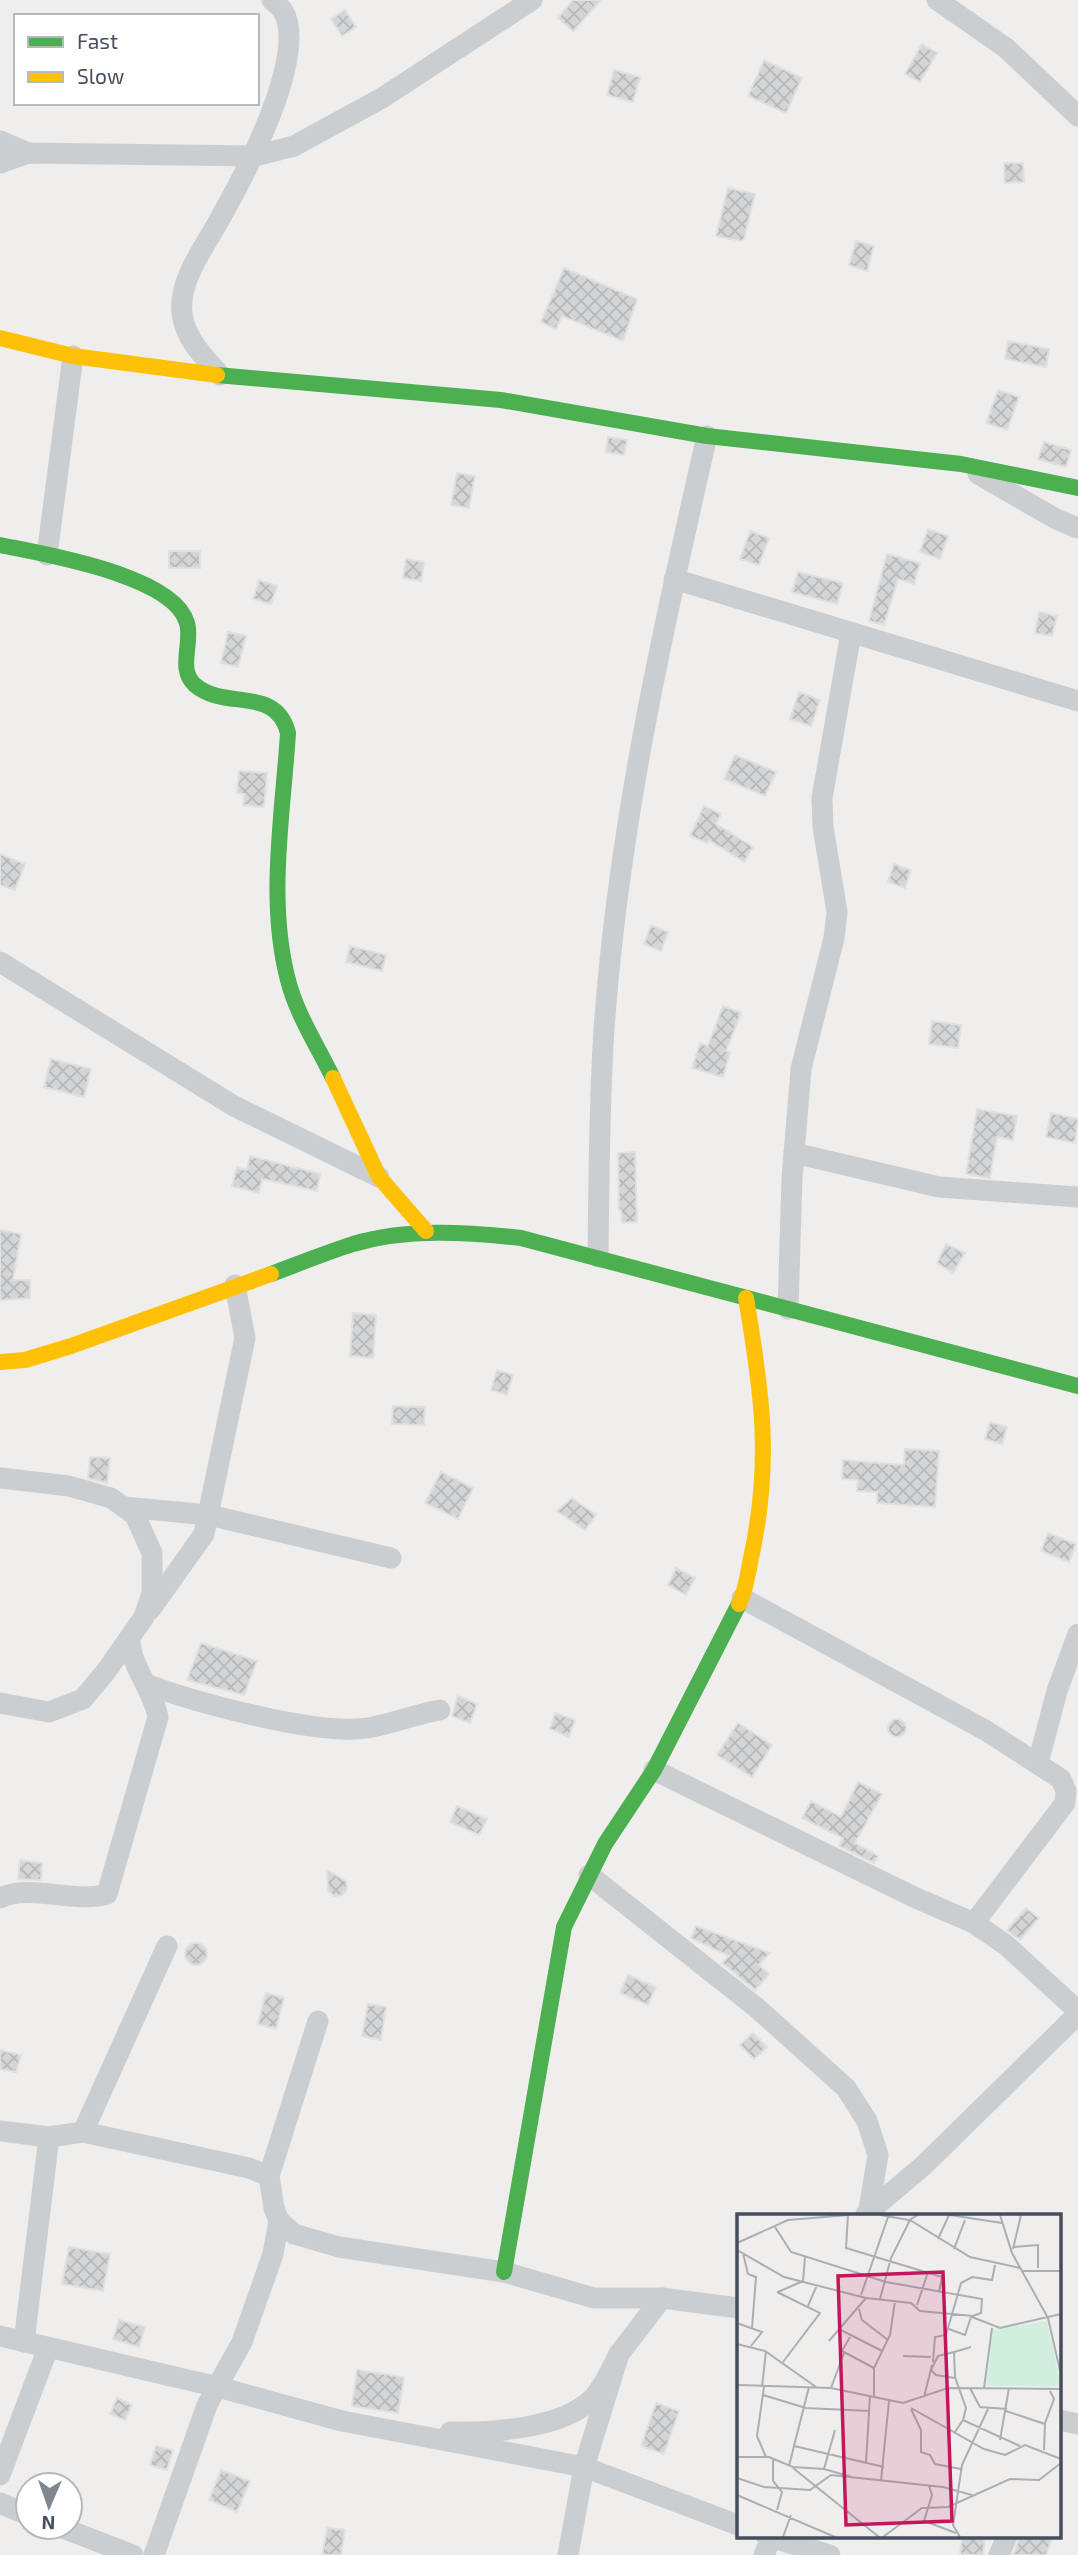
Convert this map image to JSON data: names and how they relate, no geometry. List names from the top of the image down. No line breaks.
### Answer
{"legend":["Fast","Slow"],"north":"bottom"}
